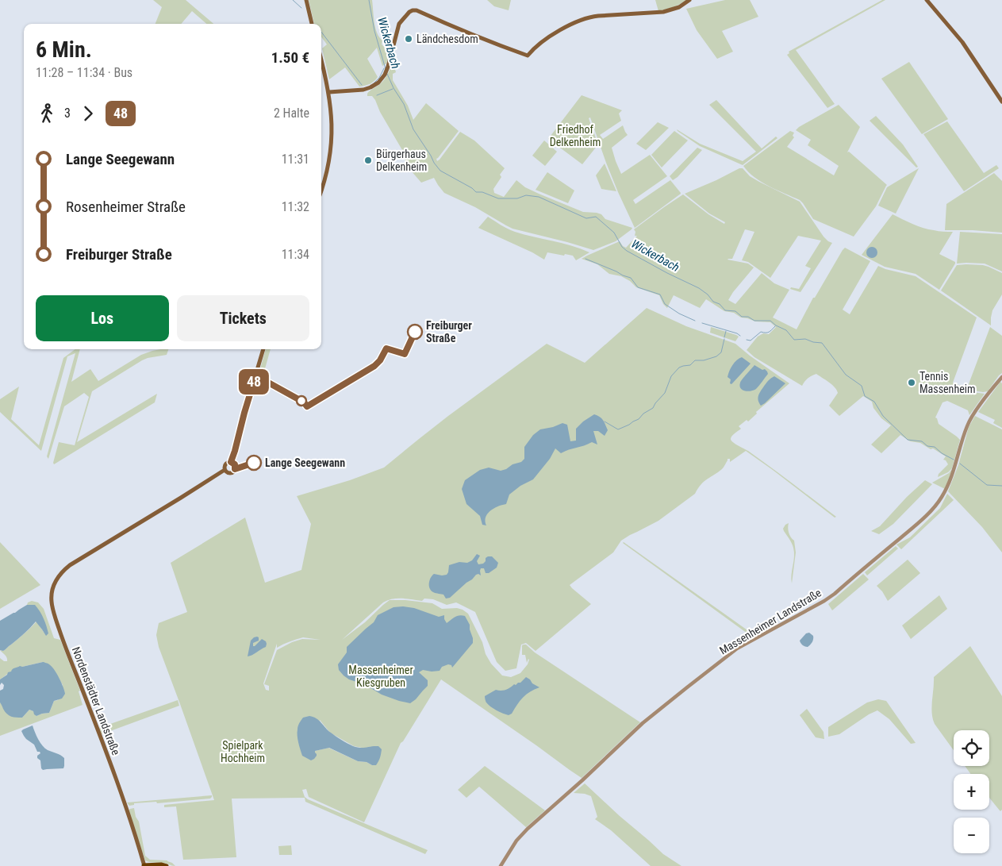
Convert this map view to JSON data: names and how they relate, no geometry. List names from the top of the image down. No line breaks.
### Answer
{"streets":{"main road":["Nordenstädter Landstraße"],"street":["Massenheimer Landstraße"]},"water":["Wickerbach"],"parks":["Friedhof Delkenheim","Massenheimer Kiesgruben","Spielpark Hochheim"],"places":["Ländchesdom","Bürgerhaus Delkenheim","Freiburger Straße","Tennis Massenheim","Lange Seegewann"],"lines":["bus line 48"],"page":{"on_map":"48","heading":["6 Min.","11:28 – 11:34 · Bus","1.50 €"],"legs":["3","48","2 Halte"],"list":[{"name":"Lange Seegewann","value":"11:31"},{"name":"Rosenheimer Straße","value":"11:32"},{"name":"Freiburger Straße","value":"11:34"}],"buttons":["Los","Tickets"],"map_buttons":["+","−"]}}
